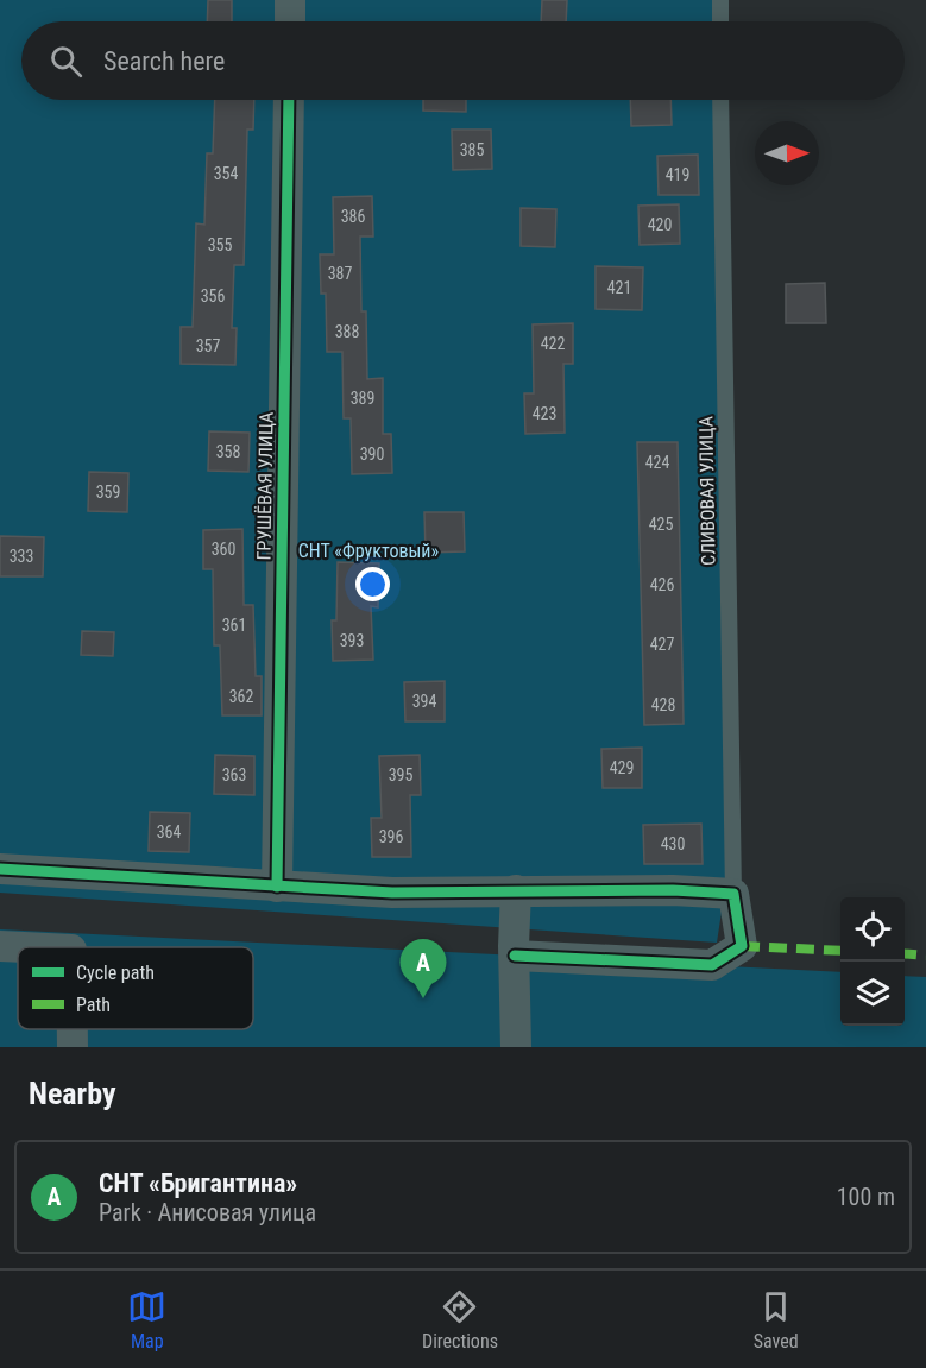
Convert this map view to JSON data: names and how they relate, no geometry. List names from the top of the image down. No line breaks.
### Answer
{"streets":{"street":["ГРУШЁВАЯ УЛИЦА"],"lane":["СЛИВОВАЯ УЛИЦА"]},"parks":["СНТ «Фруктовый»"],"house_numbers":["385","354","419","386","420","355","387","421","356","388","422","357","389","423","358","390","424","359","425","360","333","426","361","393","427","362","394","428","429","363","395","364","396","430"],"legend":["Cycle path","Path"],"north":"right","page":{"search":"Search here","pins":"A","heading":"Nearby","list":[{"mark":"A","name":"СНТ «Бригантина»","note":"Park · Анисовая улица","value":"100 m"}],"nav":["Map","Directions","Saved"]}}
